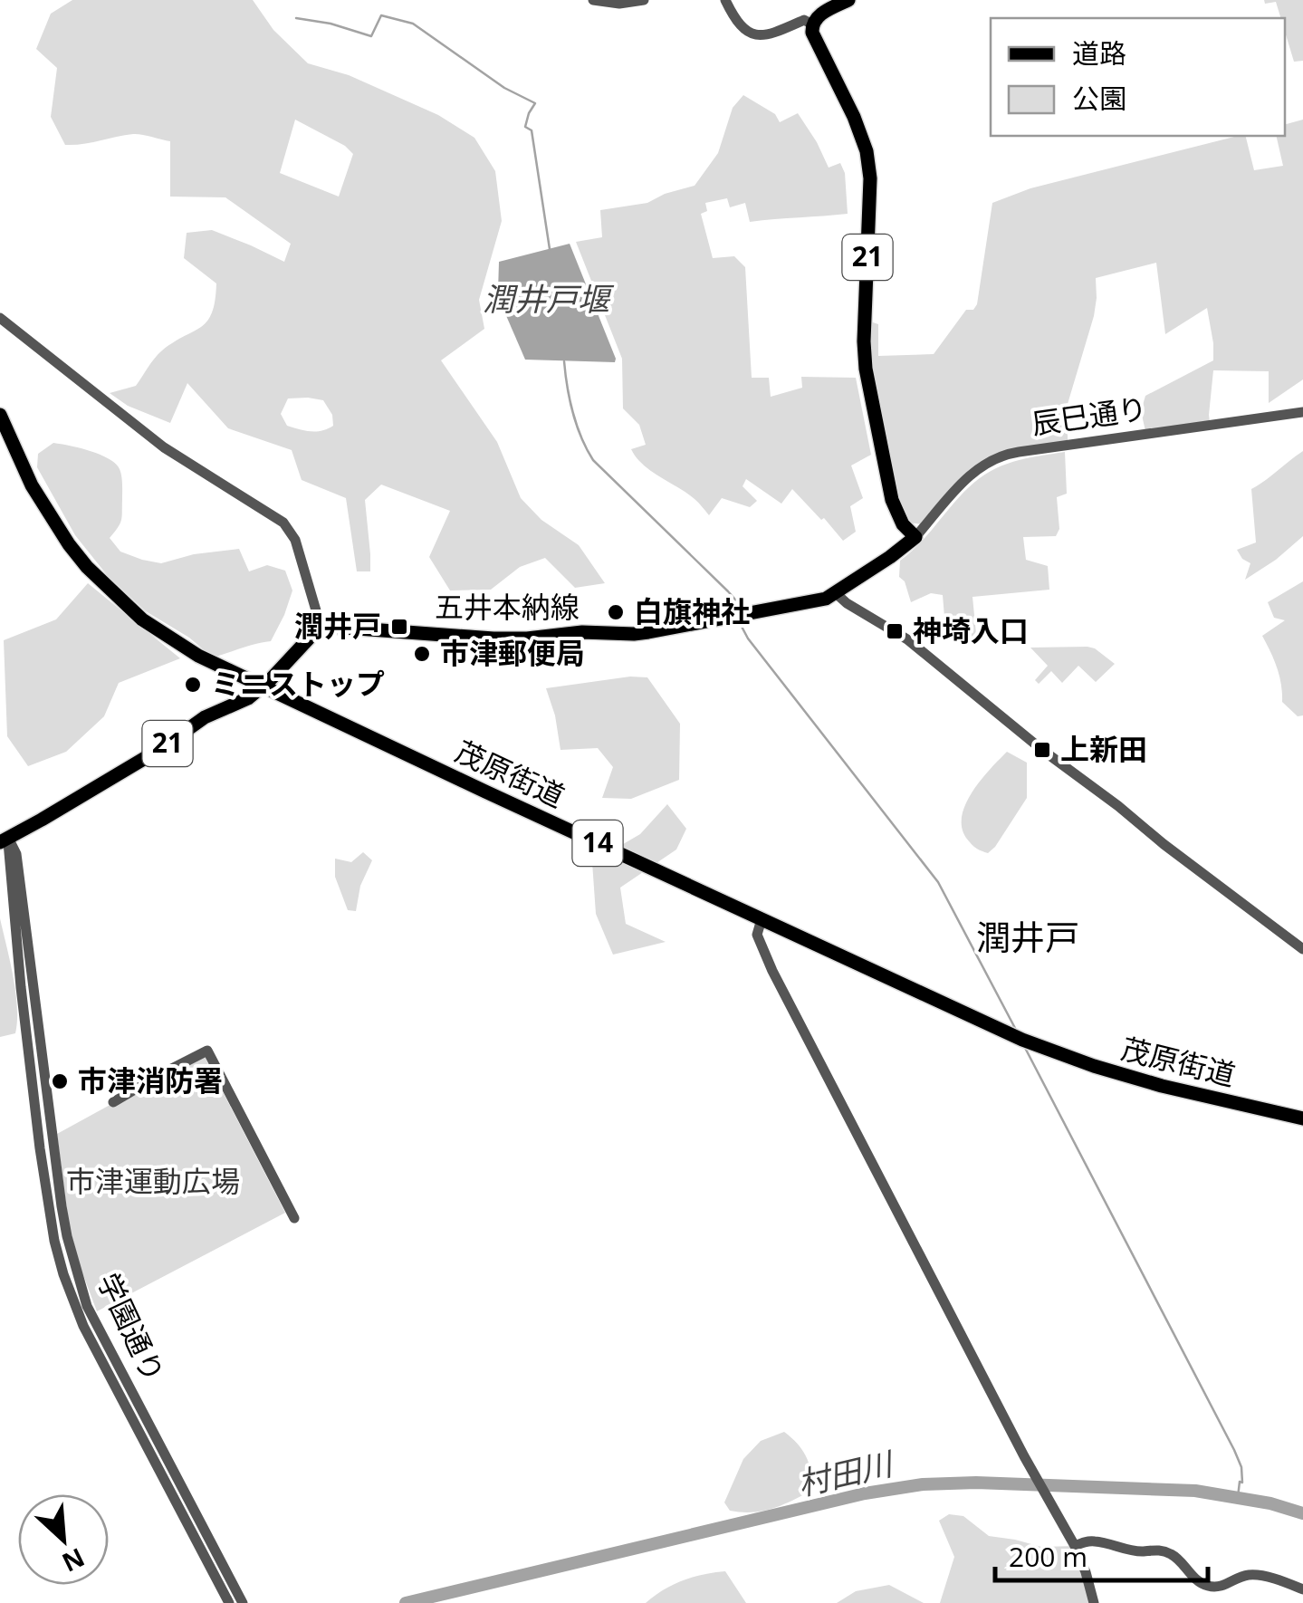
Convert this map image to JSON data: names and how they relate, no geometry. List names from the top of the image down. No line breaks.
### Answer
{"streets":{"main road":["21","五井本納線","茂原街道","14"],"street":["辰巳通り","学園通り"]},"crossings":[["21","辰巳通り"],["21","五井本納線"],["21","茂原街道"],["21","学園通り"],["辰巳通り","五井本納線"]],"districts":["潤井戸"],"water":["潤井戸堰","村田川"],"parks":["市津運動広場"],"places":{"other":["白旗神社","市津郵便局","ミニストップ","市津消防署"],"transit":["潤井戸","神埼入口","上新田"]},"legend":["道路","公園"],"scale_bar":"200 m","north":"bottom right"}
